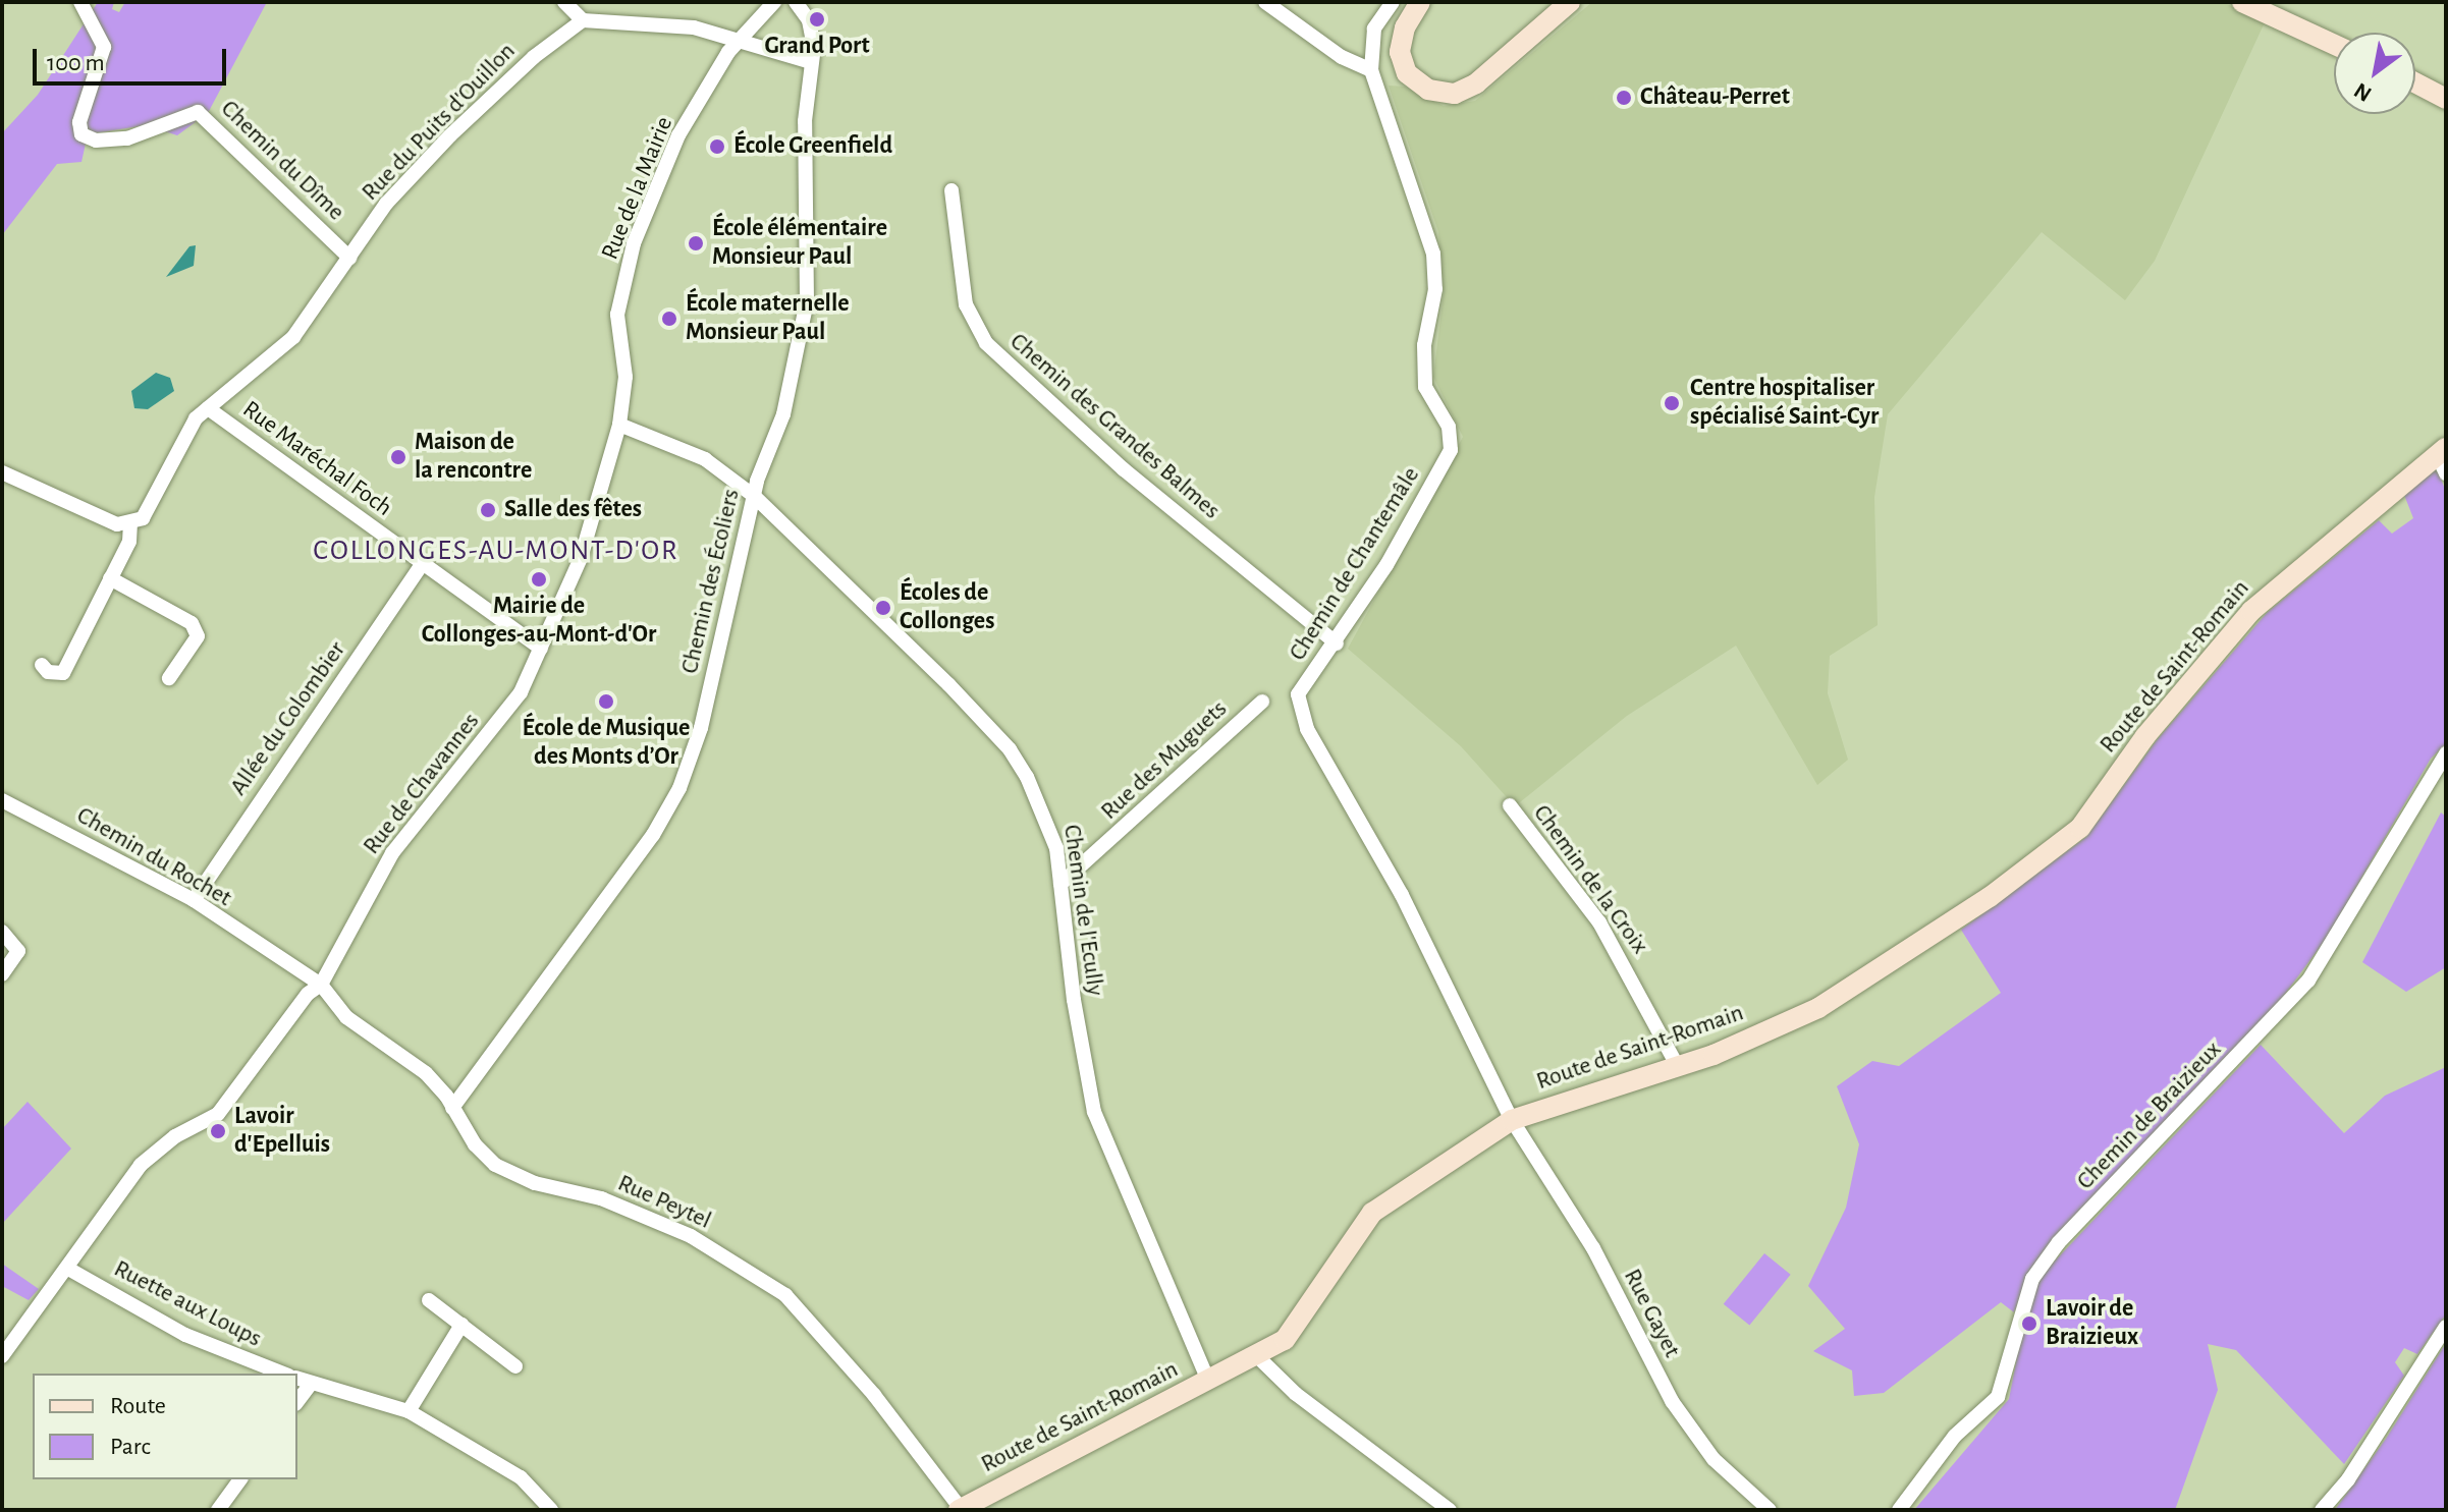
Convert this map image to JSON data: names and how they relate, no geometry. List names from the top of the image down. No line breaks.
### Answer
{"streets":{"main road":["Route de Saint-Romain"],"street":["Rue du Puits d'Ouillon","Chemin du Dîme","Rue de la Mairie","Chemin des Grandes Balmes","Rue Maréchal Foch","Chemin de Chantemâle","Chemin des Écoliers","Allée du Colombier","Rue des Muguets","Rue de Chavannes","Chemin du Rochet","Chemin de la Croix","Chemin de l'Ecully","Chemin de Braizieux","Rue Peytel","Ruette aux Loups","Rue Gayet"]},"crossings":[["Rue du Puits d'Ouillon","Chemin du Dîme"],["Rue du Puits d'Ouillon","Rue Maréchal Foch"],["Rue de la Mairie","Rue Maréchal Foch"],["Rue de la Mairie","Rue de Chavannes"],["Rue de la Mairie","Chemin de l'Ecully"],["Chemin des Grandes Balmes","Chemin de Chantemâle"],["Rue Maréchal Foch","Allée du Colombier"],["Rue Maréchal Foch","Rue de Chavannes"],["Chemin de Chantemâle","Route de Saint-Romain"],["Chemin de Chantemâle","Rue Gayet"],["Chemin des Écoliers","Chemin de l'Ecully"],["Chemin des Écoliers","Rue Peytel"],["Route de Saint-Romain","Chemin de la Croix"],["Route de Saint-Romain","Chemin de l'Ecully"],["Route de Saint-Romain","Rue Peytel"],["Route de Saint-Romain","Rue Gayet"],["Allée du Colombier","Chemin du Rochet"],["Rue des Muguets","Chemin de l'Ecully"],["Rue de Chavannes","Chemin du Rochet"],["Rue de Chavannes","Rue Peytel"],["Rue de Chavannes","Ruette aux Loups"],["Chemin du Rochet","Rue Peytel"]],"districts":["COLLONGES-AU-MONT-D'OR"],"places":["Grand Port","Château-Perret","École Greenfield","École élémentaire Monsieur Paul","École maternelle Monsieur Paul","Centre hospitaliser spécialisé Saint-Cyr","Maison de la rencontre","Salle des fêtes","Mairie de Collonges-au-Mont-d'Or","Écoles de Collonges","École de Musique des Monts d’Or","Lavoir d'Epelluis","Lavoir de Braizieux"],"legend":["Route","Parc"],"scale_bar":"100 m","north":"bottom left"}
